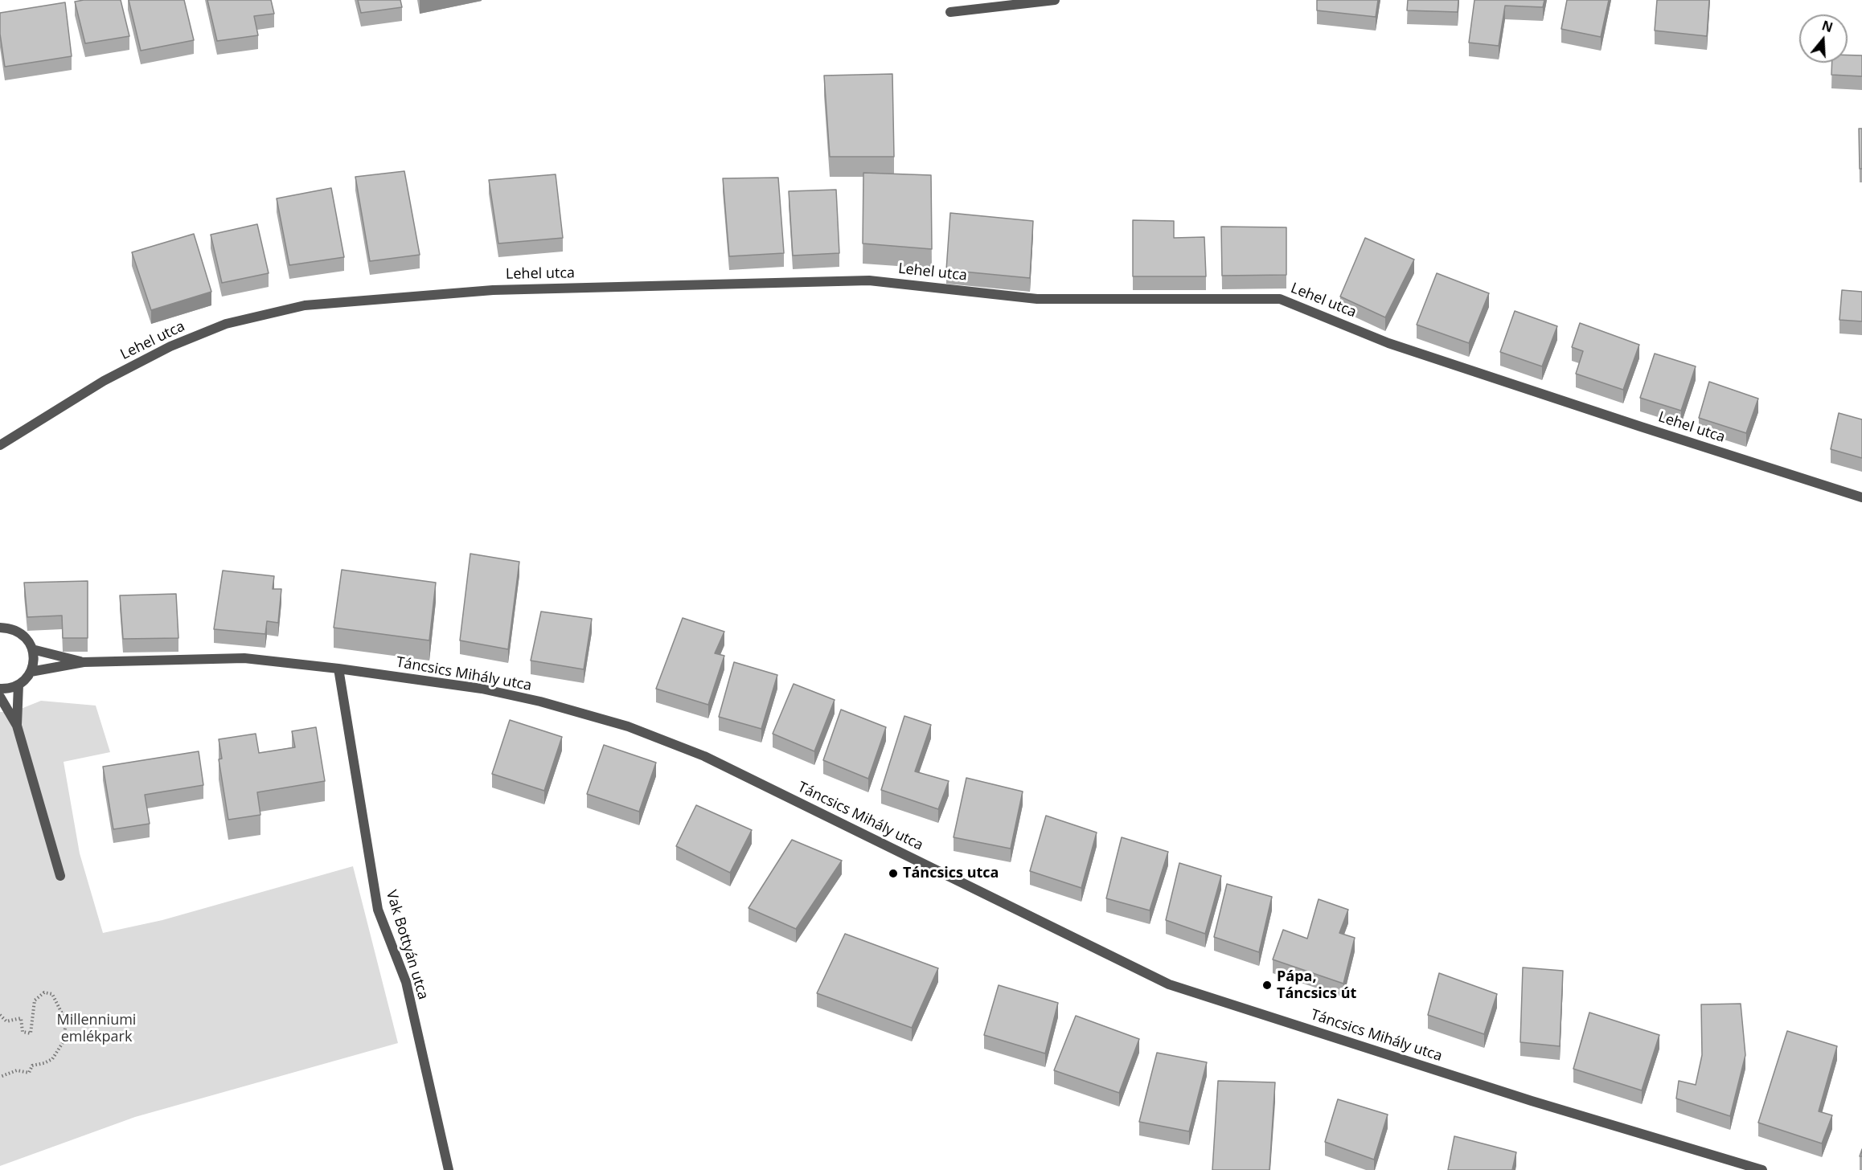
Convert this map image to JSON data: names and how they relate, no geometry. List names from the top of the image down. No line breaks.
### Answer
{"streets":{"street":["Lehel utca","Táncsics Mihály utca","Vak Bottyán utca"]},"crossings":[["Táncsics Mihály utca","Vak Bottyán utca"]],"parks":["Millenniumi emlékpark"],"places":["Táncsics utca","Pápa, Táncsics út"],"north":"top"}
